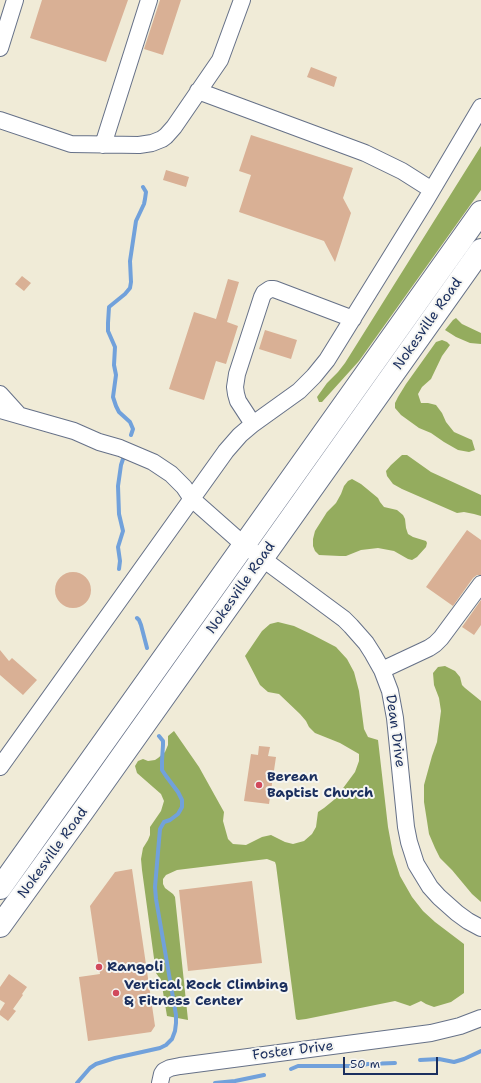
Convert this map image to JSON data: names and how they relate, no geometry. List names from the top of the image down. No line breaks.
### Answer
{"streets":{"highway":["Nokesville Road"],"street":["Dean Drive","Foster Drive"]},"crossings":[["Nokesville Road","Dean Drive"]],"places":["Berean Baptist Church","Rangoli","Vertical Rock Climbing & Fitness Center"],"scale_bar":"50 m"}
